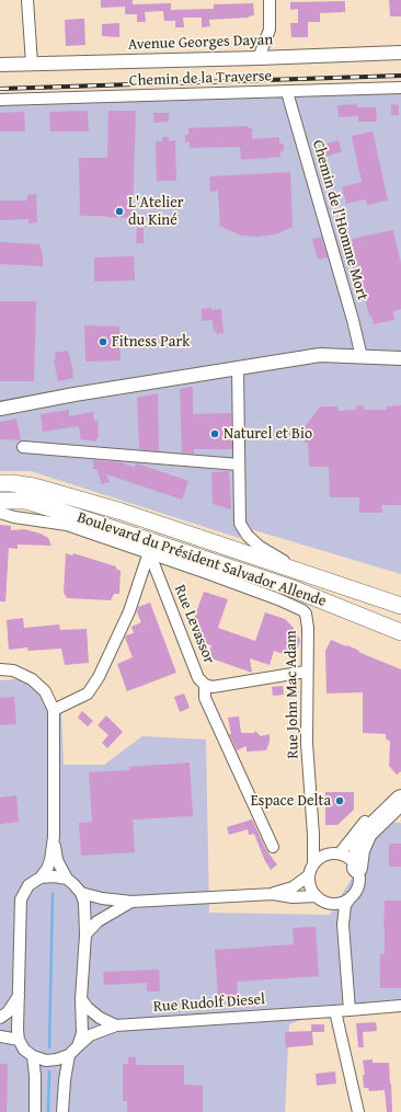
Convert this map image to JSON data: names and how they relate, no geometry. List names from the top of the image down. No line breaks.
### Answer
{"streets":{"main road":["Boulevard du Président Salvador Allende"],"street":["Avenue Georges Dayan","Chemin de la Traverse","Chemin de l'Homme Mort","Rue Levassor","Rue John Mac Adam","Rue Rudolf Diesel"]},"crossings":[["Chemin de la Traverse","Chemin de l'Homme Mort"],["Rue Levassor","Rue John Mac Adam"]],"places":["L'Atelier du Kiné","Fitness Park","Naturel et Bio","Espace Delta"]}
